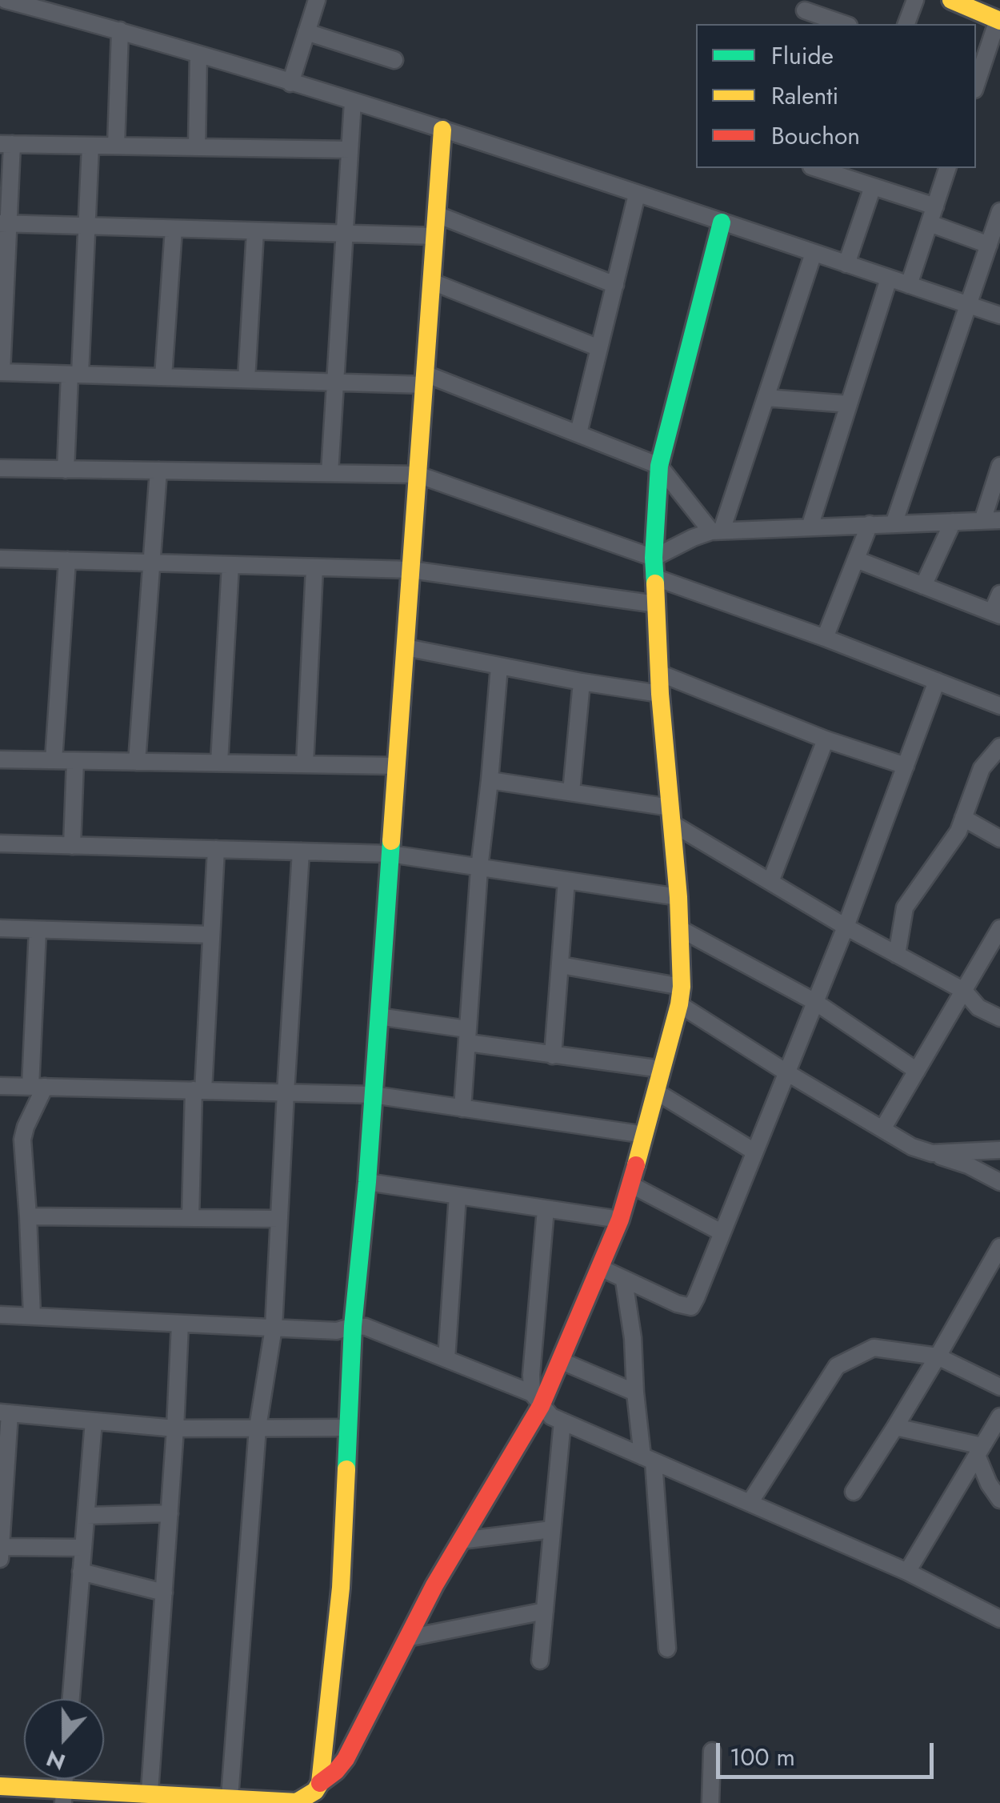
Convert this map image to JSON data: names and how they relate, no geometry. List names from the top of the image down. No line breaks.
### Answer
{"legend":["Fluide","Ralenti","Bouchon"],"scale_bar":"100 m","north":"bottom"}
